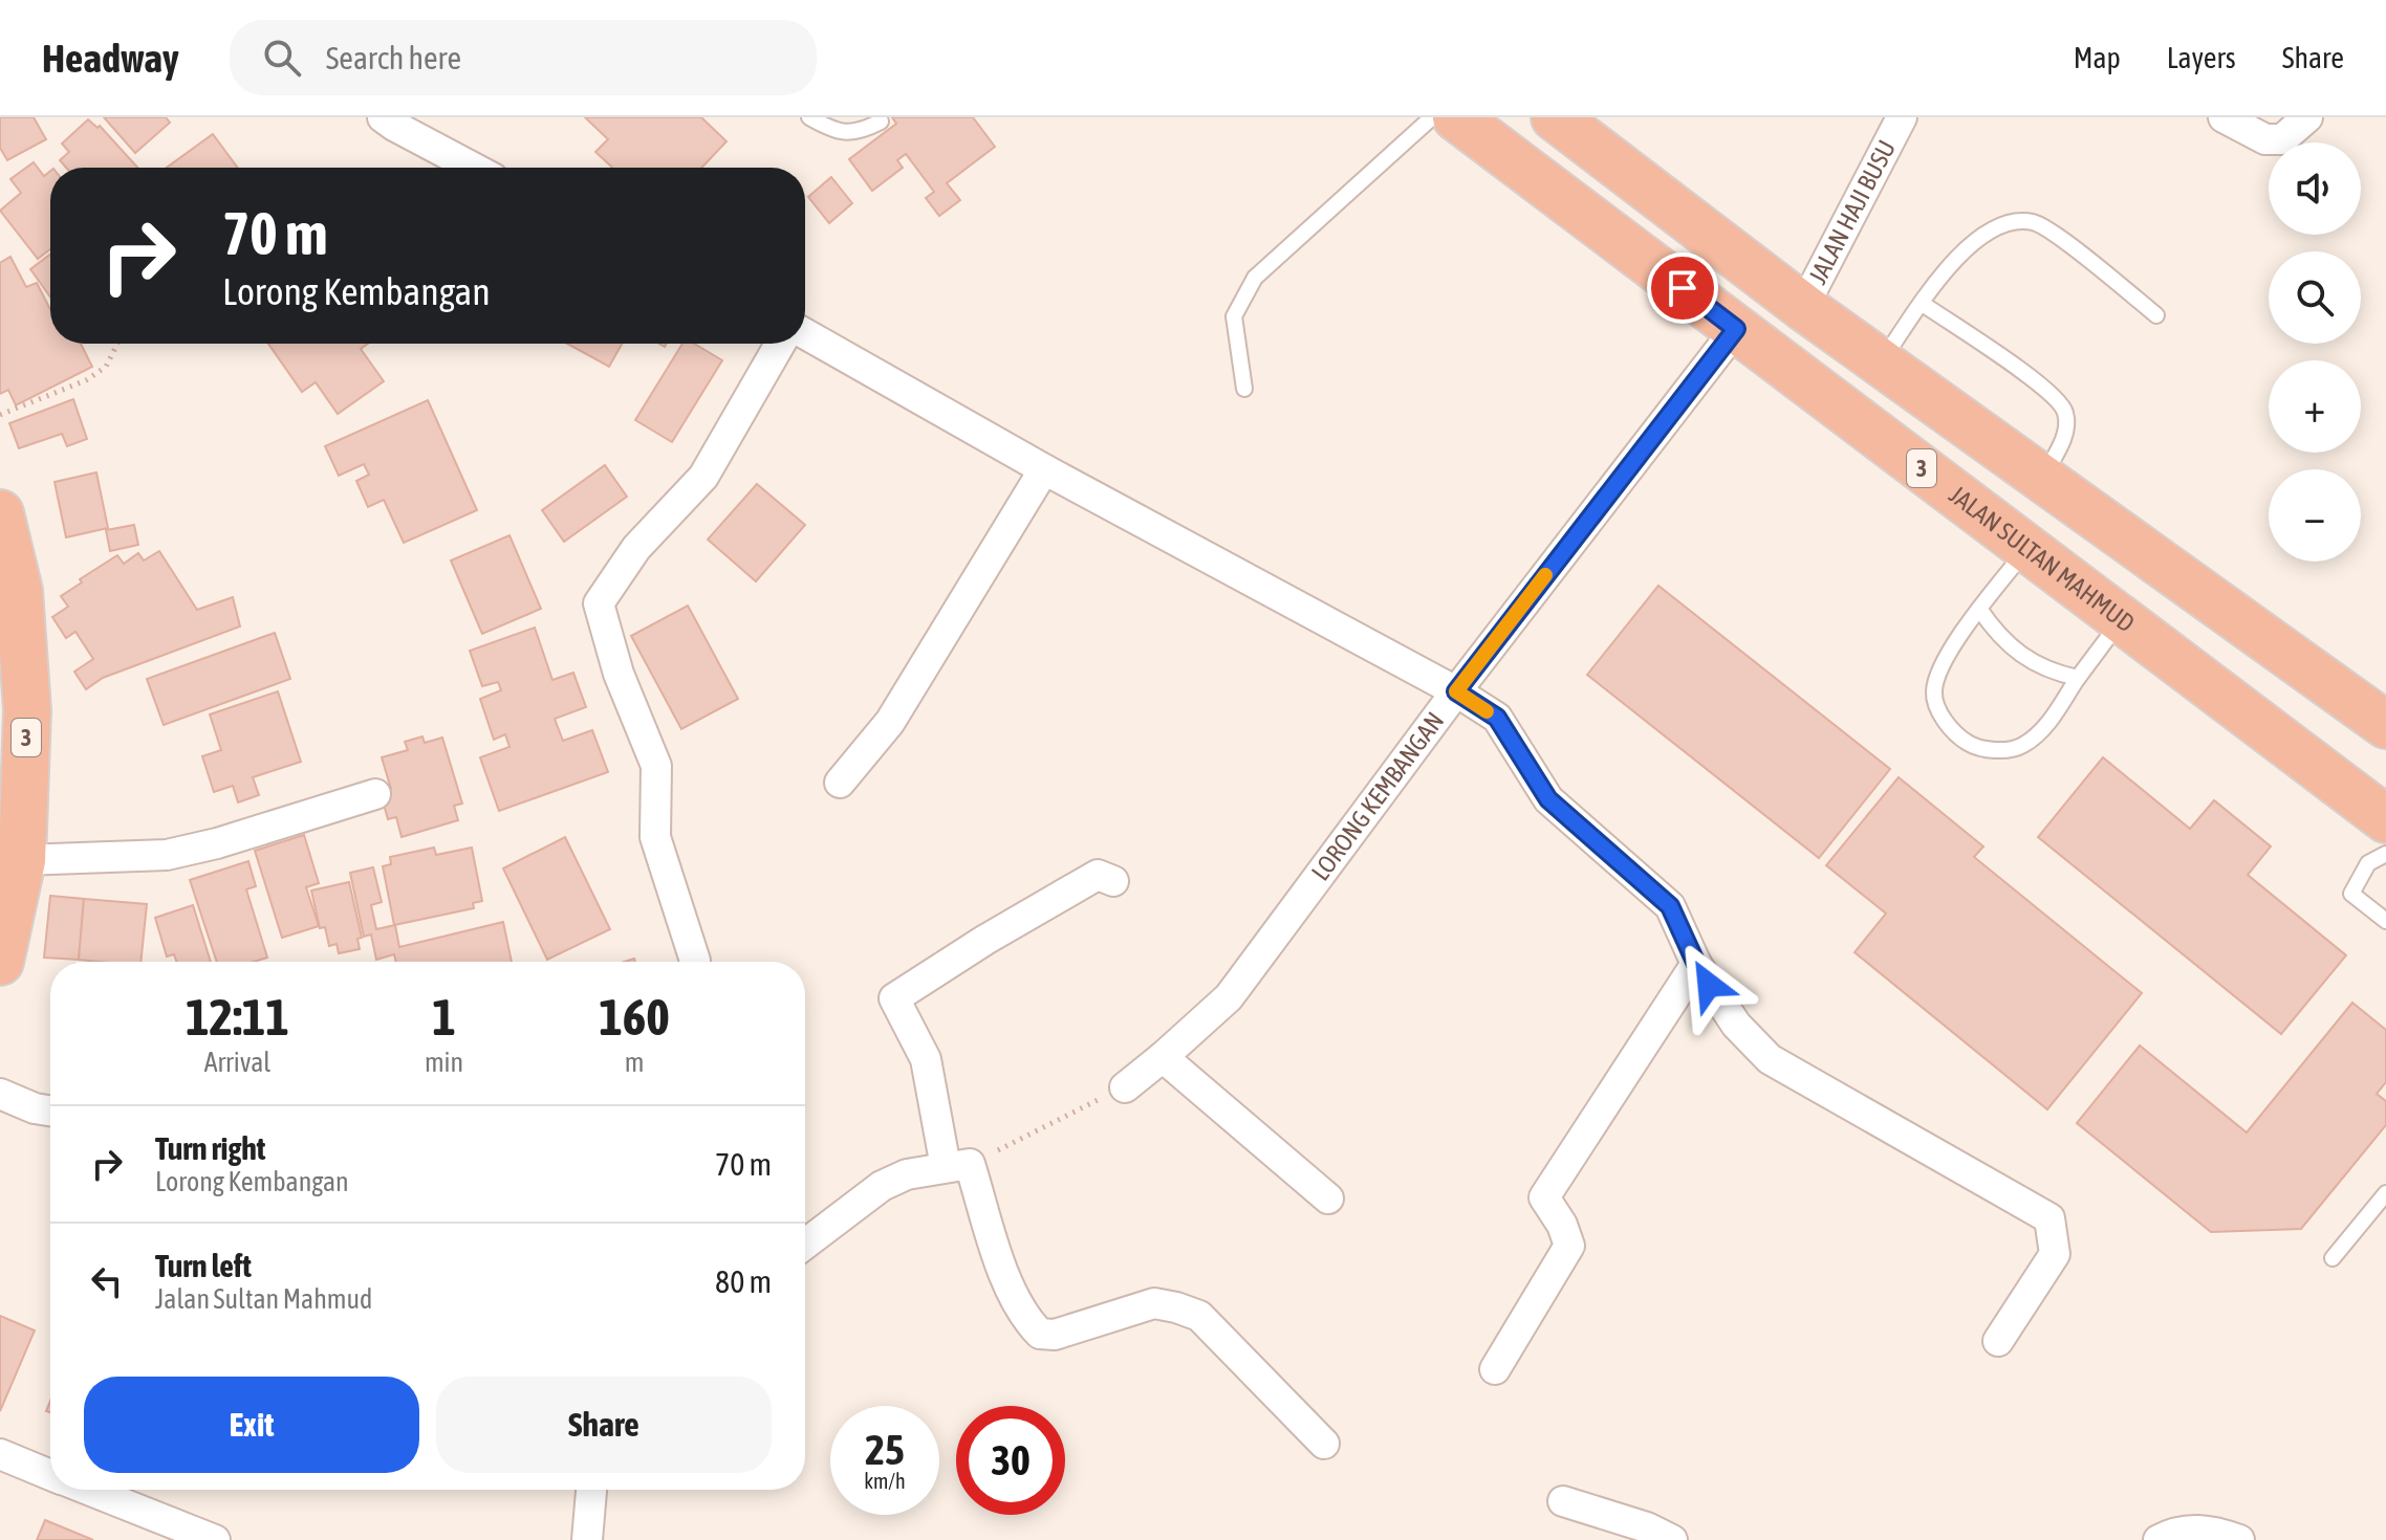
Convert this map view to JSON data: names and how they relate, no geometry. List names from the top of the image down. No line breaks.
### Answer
{"streets":{"highway":["3","JALAN SULTAN MAHMUD"],"street":["JALAN HAJI BUSU","LORONG KEMBANGAN"]},"crossings":[["JALAN SULTAN MAHMUD","LORONG KEMBANGAN"]],"page":{"header":"Headway","search":"Search here","nav":["Map","Layers","Share"],"map_buttons":["+","−"],"turn":["70 m","Lorong Kembangan"],"eta":["12:11","Arrival","1","min","160","m"],"list":[{"name":"Turn right","note":"Lorong Kembangan","value":"70 m"},{"name":"Turn left","note":"Jalan Sultan Mahmud","value":"80 m"}],"buttons":["Exit","Share"],"speed":"25 km/h","limit":"30"}}
